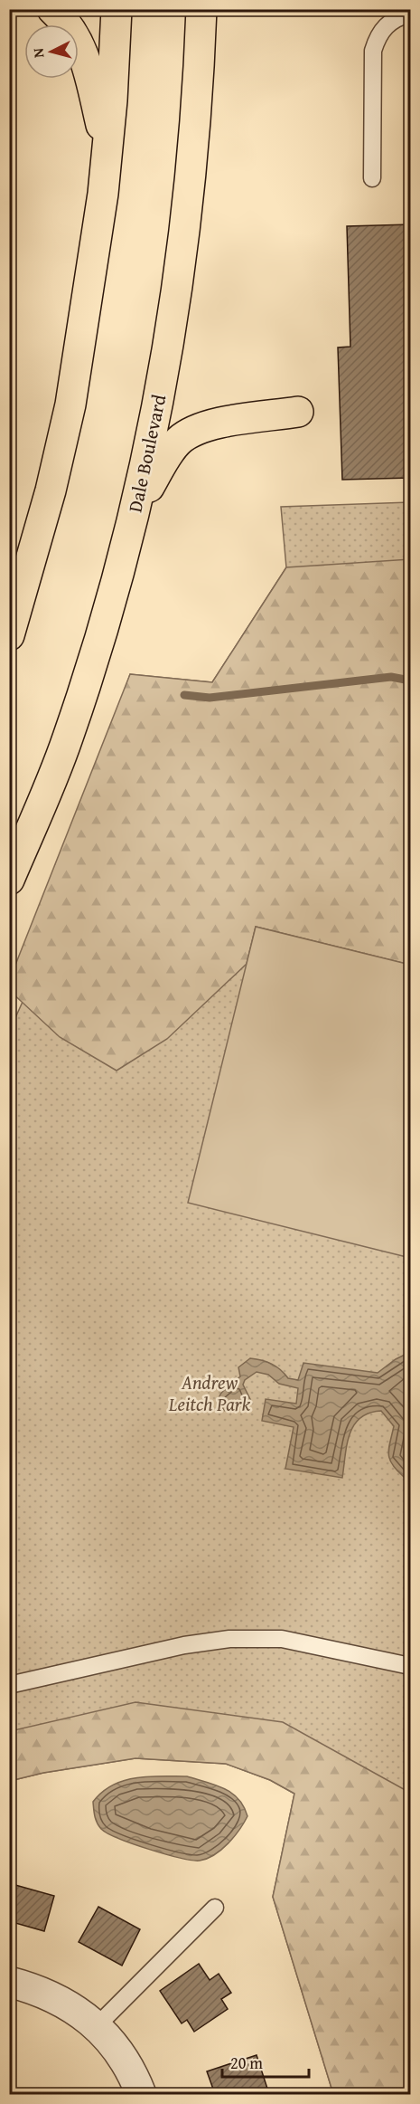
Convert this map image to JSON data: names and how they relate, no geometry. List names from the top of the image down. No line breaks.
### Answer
{"streets":{"main road":["Dale Boulevard"]},"parks":["Andrew Leitch Park"],"scale_bar":"20 m","north":"left"}
